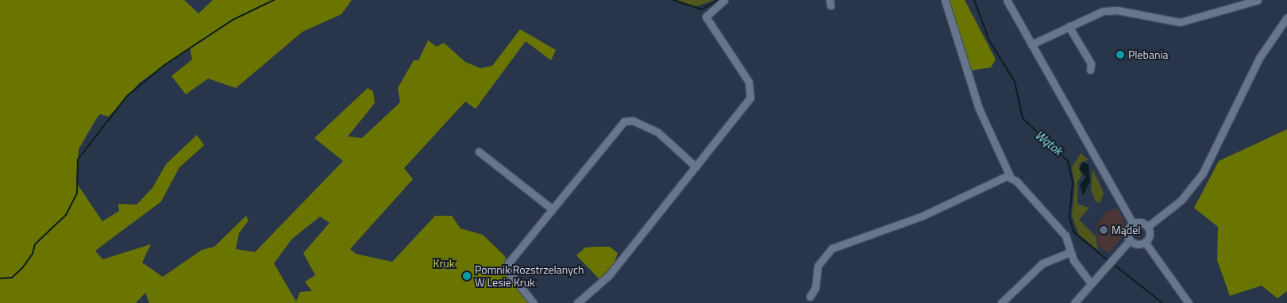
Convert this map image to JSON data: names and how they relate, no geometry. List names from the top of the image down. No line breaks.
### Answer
{"water":["Wątok"],"parks":["Kruk"],"places":["Plebania","Mądel","Pomnik Rozstrzelanych W Lesie Kruk"]}
